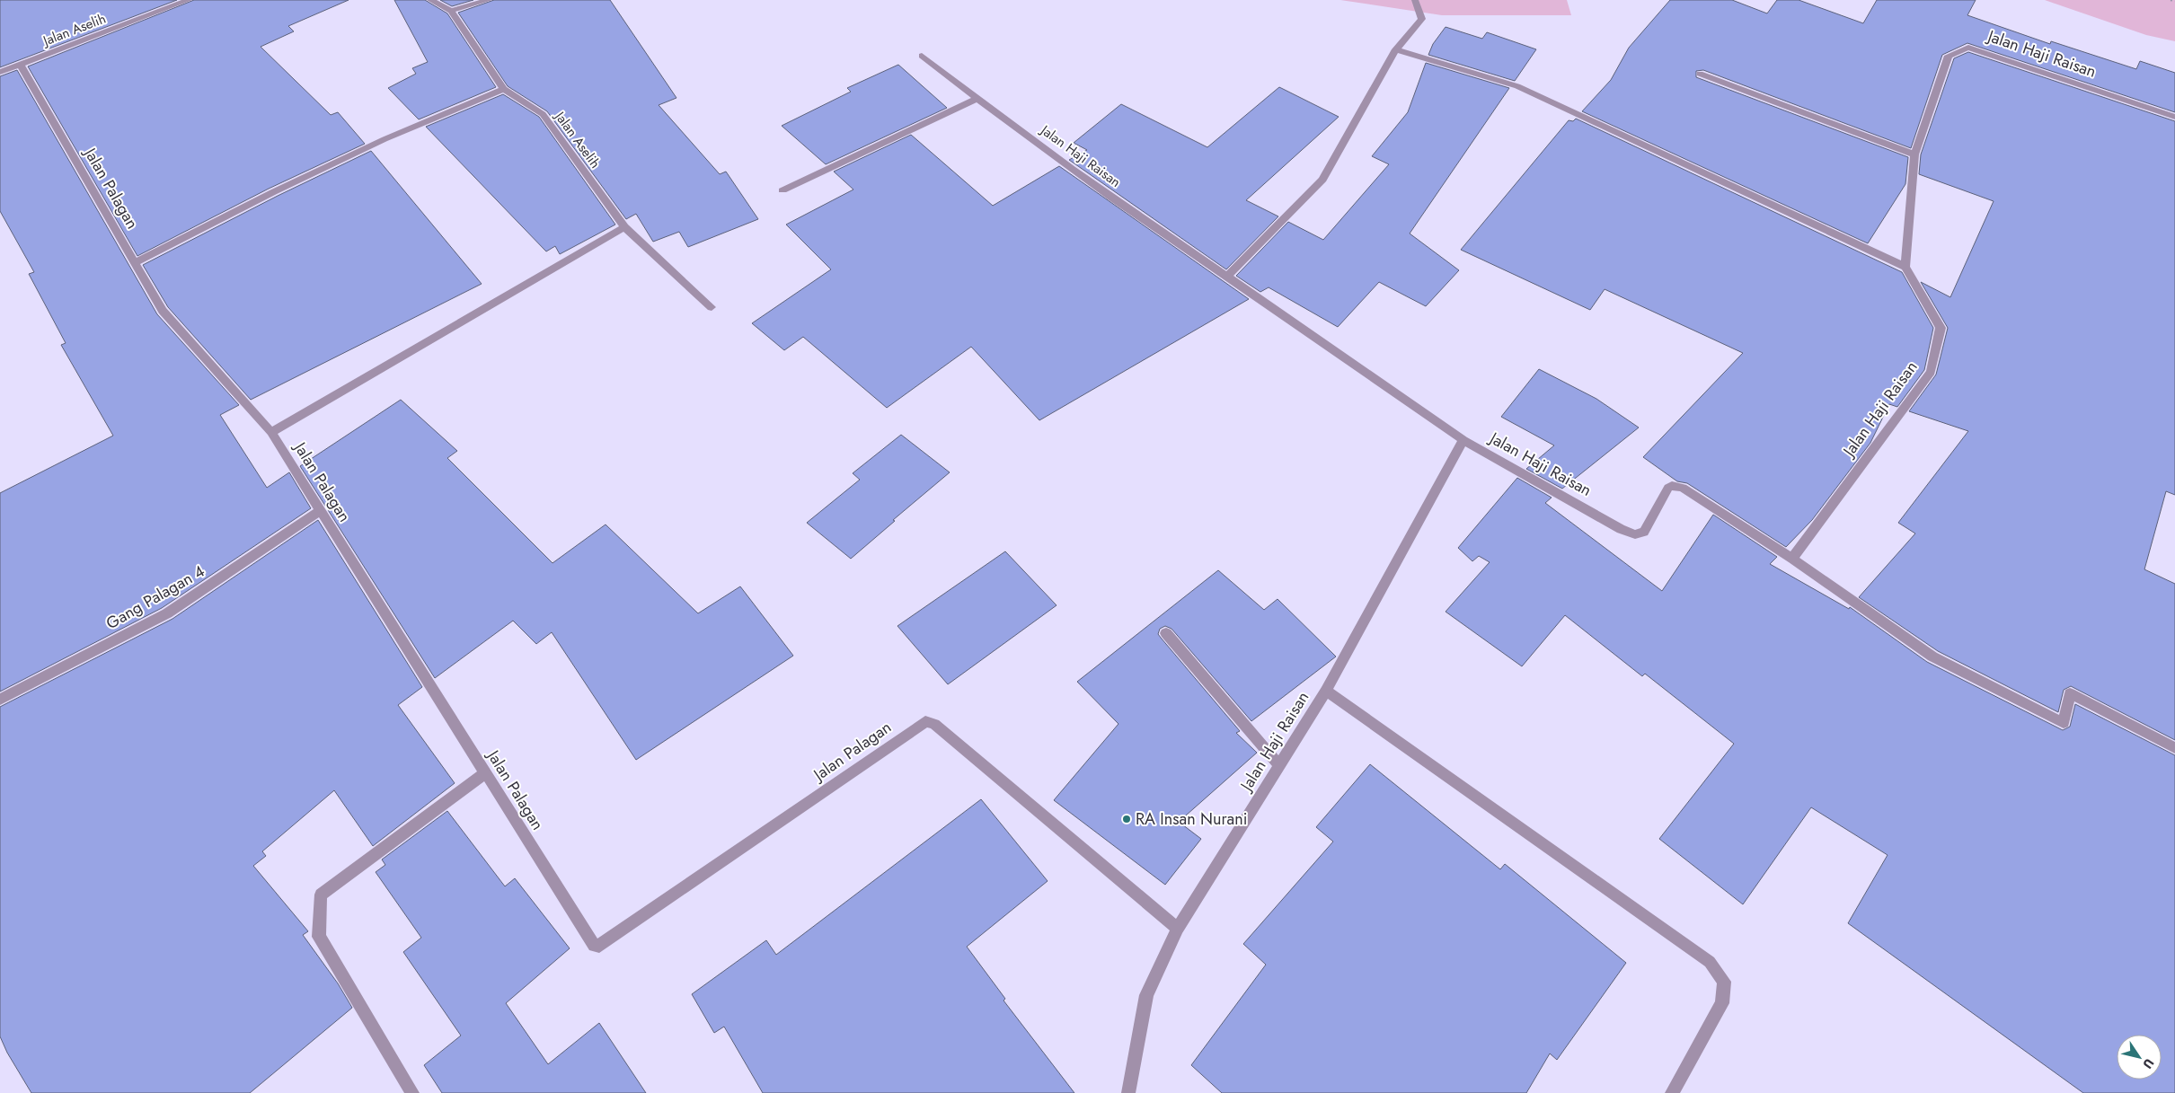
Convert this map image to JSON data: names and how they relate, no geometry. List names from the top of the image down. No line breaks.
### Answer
{"streets":{"street":["Jalan Aselih","Jalan Haji Raisan","Jalan Palagan","Gang Palagan 4"]},"crossings":[["Jalan Aselih","Jalan Palagan"],["Jalan Haji Raisan","Jalan Palagan"],["Jalan Palagan","Gang Palagan 4"]],"places":["RA Insan Nurani"],"north":"bottom right"}
